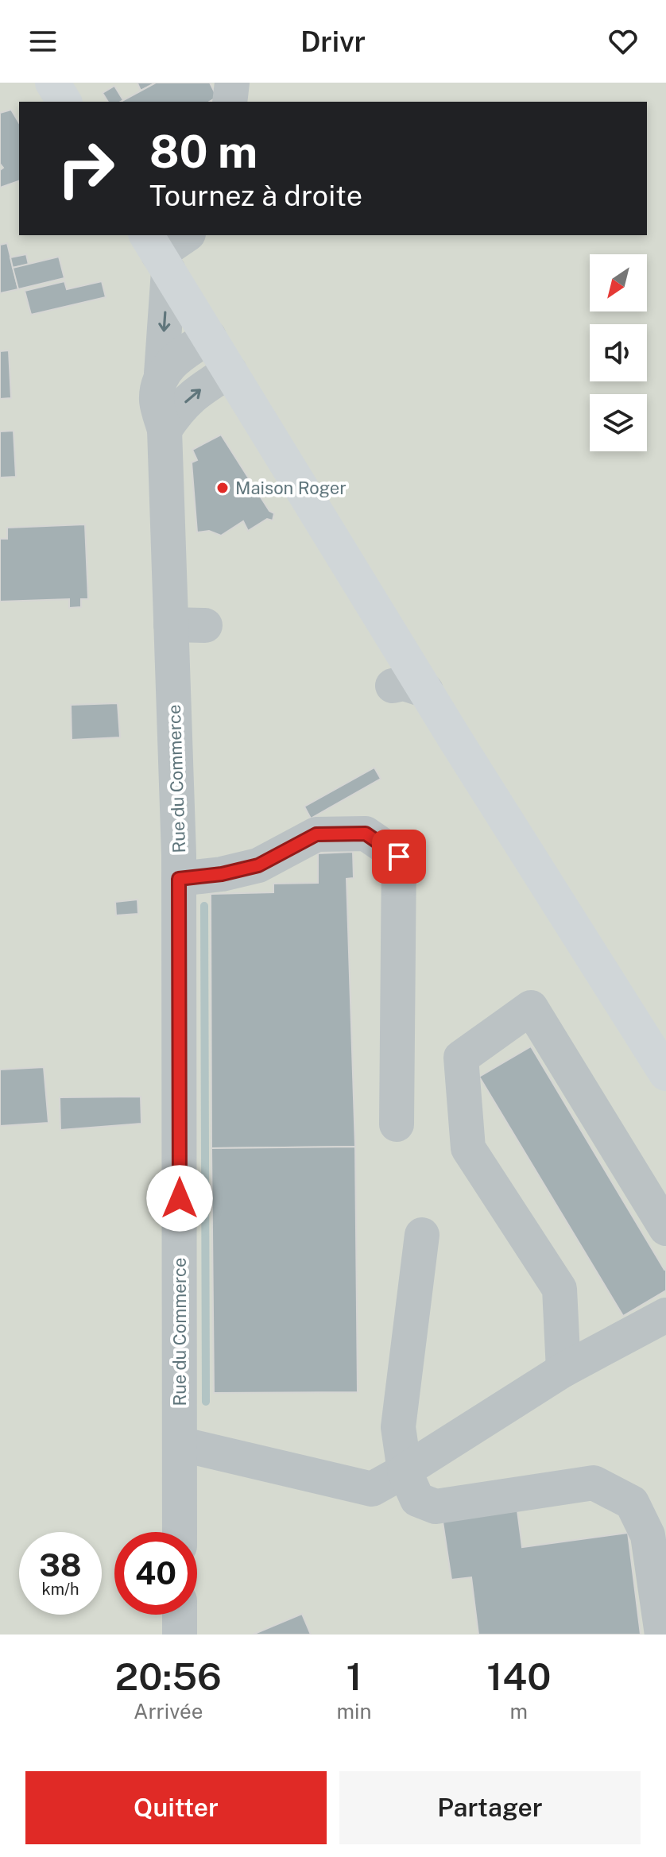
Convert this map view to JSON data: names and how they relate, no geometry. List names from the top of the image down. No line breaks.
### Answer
{"streets":{"street":["Rue du Commerce"]},"places":["Maison Roger"],"north":"bottom left","page":{"header":"Drivr","turn":["80 m","Tournez à droite"],"speed":"38 km/h","limit":"40","eta":["20:56","Arrivée","1","min","140","m"],"buttons":["Quitter","Partager"]}}
